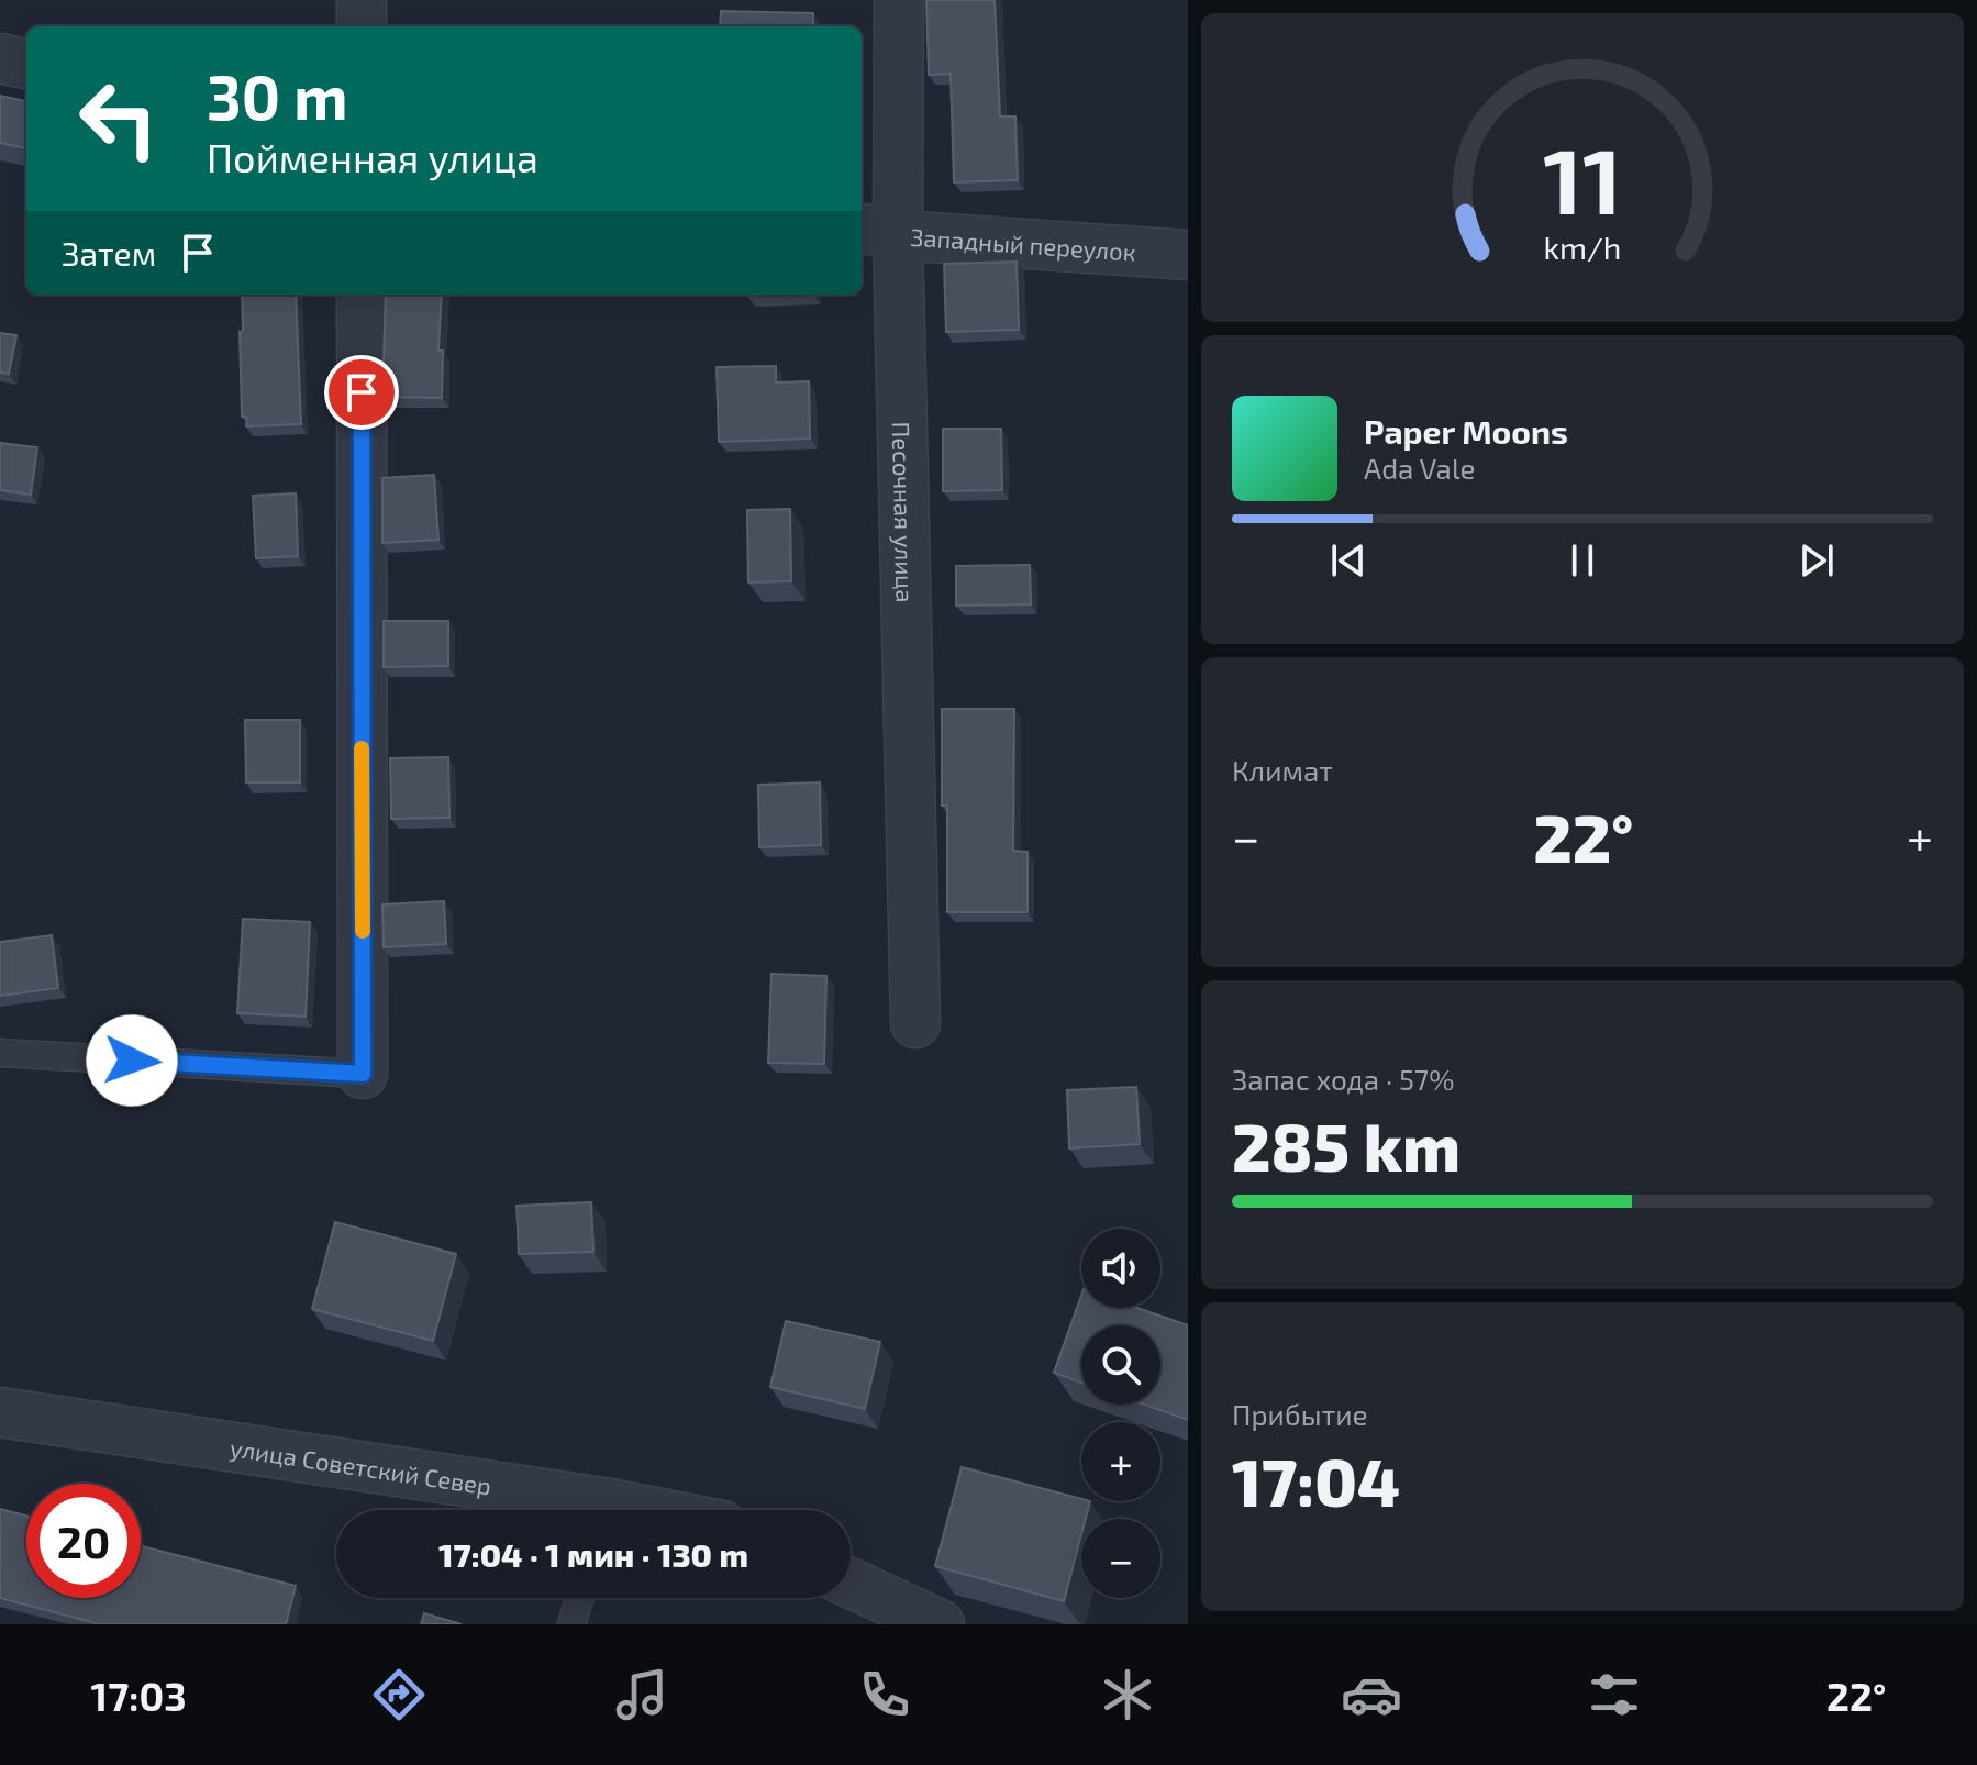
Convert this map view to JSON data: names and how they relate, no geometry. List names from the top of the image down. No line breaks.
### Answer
{"streets":{"street":["Западный переулок","Песочная улица","улица Советский Север"]},"crossings":[["Западный переулок","Песочная улица"]],"page":{"turn":["30 m","Пойменная улица"],"then":"Затем","song":["Paper Moons","Ada Vale"],"tile":["Климат",["Запас хода · 57%","285 km"],["Прибытие","17:04"]],"heat":["−","22°","+"],"map_buttons":["+","−"],"limit":"20","trip":"17:04 · 1 мин · 130 m","tabs":["17:03","22°"],"gauge":["11","km/h"]}}
